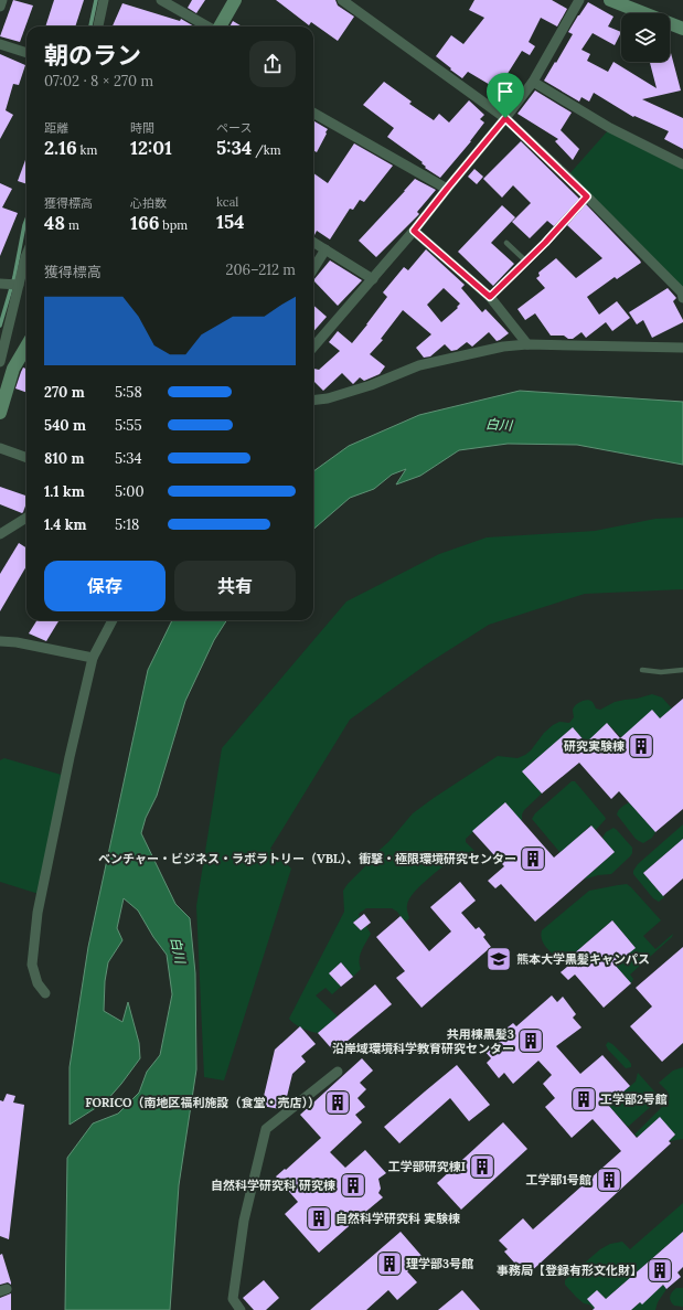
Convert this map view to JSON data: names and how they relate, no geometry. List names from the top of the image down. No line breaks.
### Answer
{"water":["白川"],"places":{"building":["研究実験棟","ベンチャー・ビジネス・ラボラトリー（VBL）、衝撃・極限環境研究センター","共用棟黒髪3 沿岸域環境科学教育研究センター","工学部2号館","FORICO（南地区福利施設（食堂・売店））","工学部研究棟I","工学部1号館","自然科学研究科 研究棟","自然科学研究科 実験棟","理学部3号館","事務局【登録有形文化財】"],"school or university":["熊本大学黒髪キャンパス"]},"page":{"heading":["朝のラン","07:02 · 8 × 270 m"],"stats":[["距離","2.16 km"],["時間","12:01"],["ペース","5:34 /km"],["獲得標高","48 m"],["心拍数","166 bpm"],["kcal","154"]],"chart":["獲得標高","206–212 m"],"list":[{"name":"270 m","note":"5:58"},{"name":"540 m","note":"5:55"},{"name":"810 m","note":"5:34"},{"name":"1.1 km","note":"5:00"},{"name":"1.4 km","note":"5:18"}],"buttons":["保存","共有"]}}
